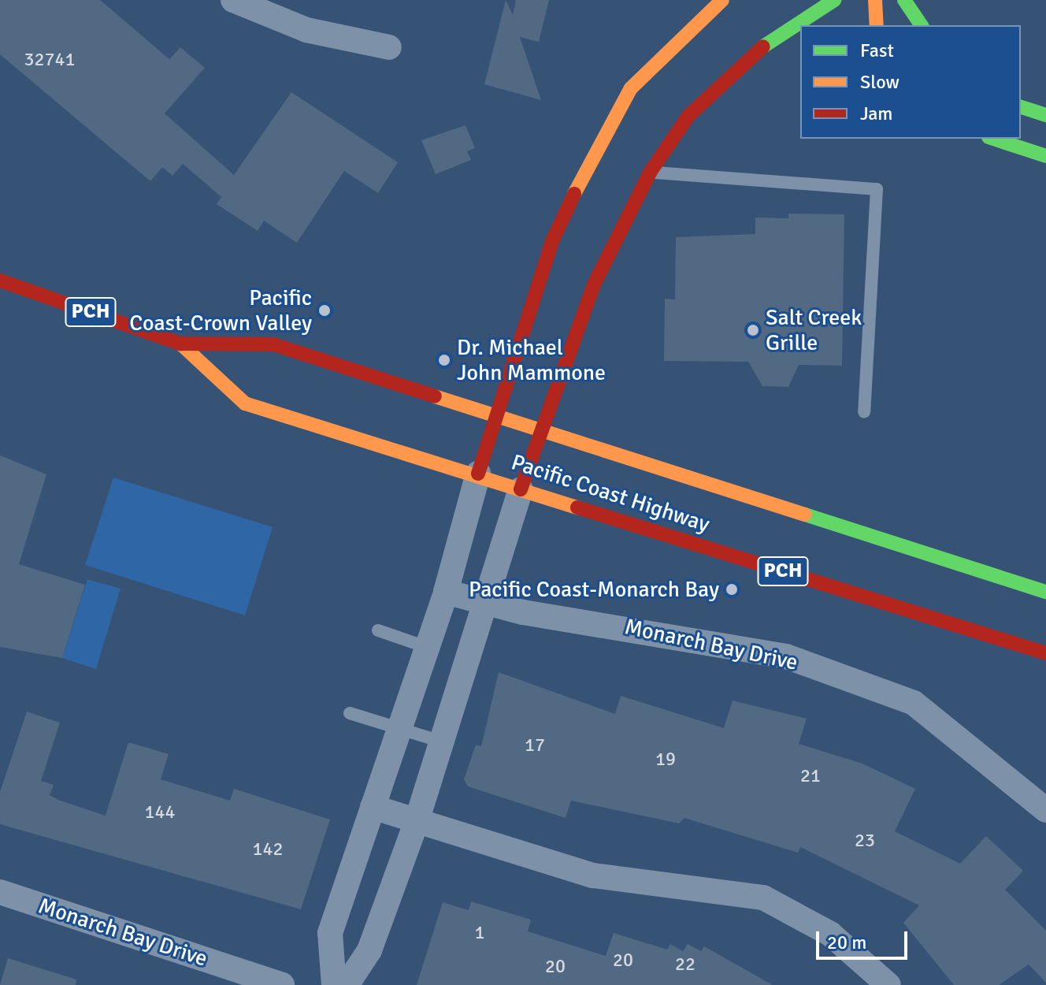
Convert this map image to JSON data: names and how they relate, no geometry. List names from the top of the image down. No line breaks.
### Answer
{"streets":{"main road":["PCH","Pacific Coast Highway"],"street":["Monarch Bay Drive"]},"places":["Pacific Coast-Crown Valley","Salt Creek Grille","Dr. Michael John Mammone","Pacific Coast-Monarch Bay"],"house_numbers":["32741","17","19","21","144","23","142","1","20","22","20"],"legend":["Fast","Slow","Jam"],"scale_bar":"20 m"}
